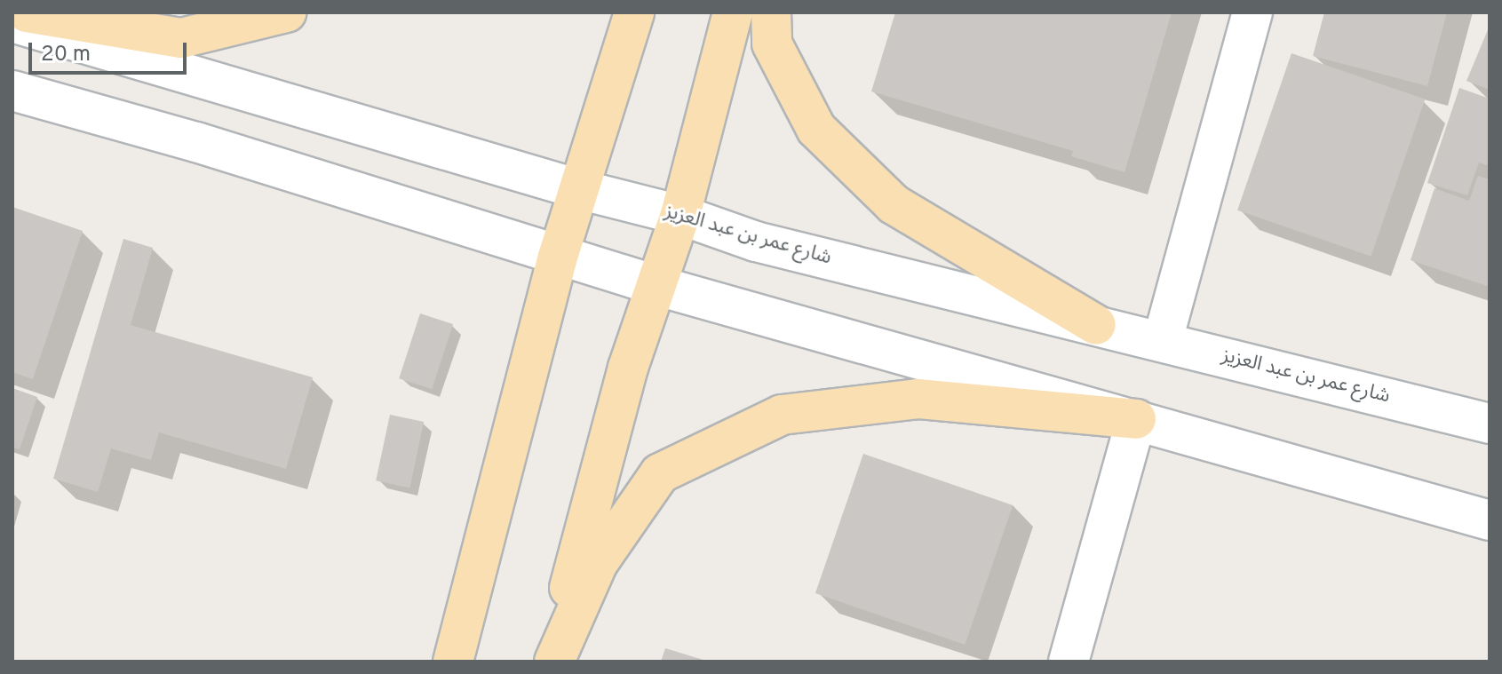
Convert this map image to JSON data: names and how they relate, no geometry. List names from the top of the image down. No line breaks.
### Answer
{"streets":{"main road":["شارع عمر بن عبد العزيز"]},"scale_bar":"20 m"}
